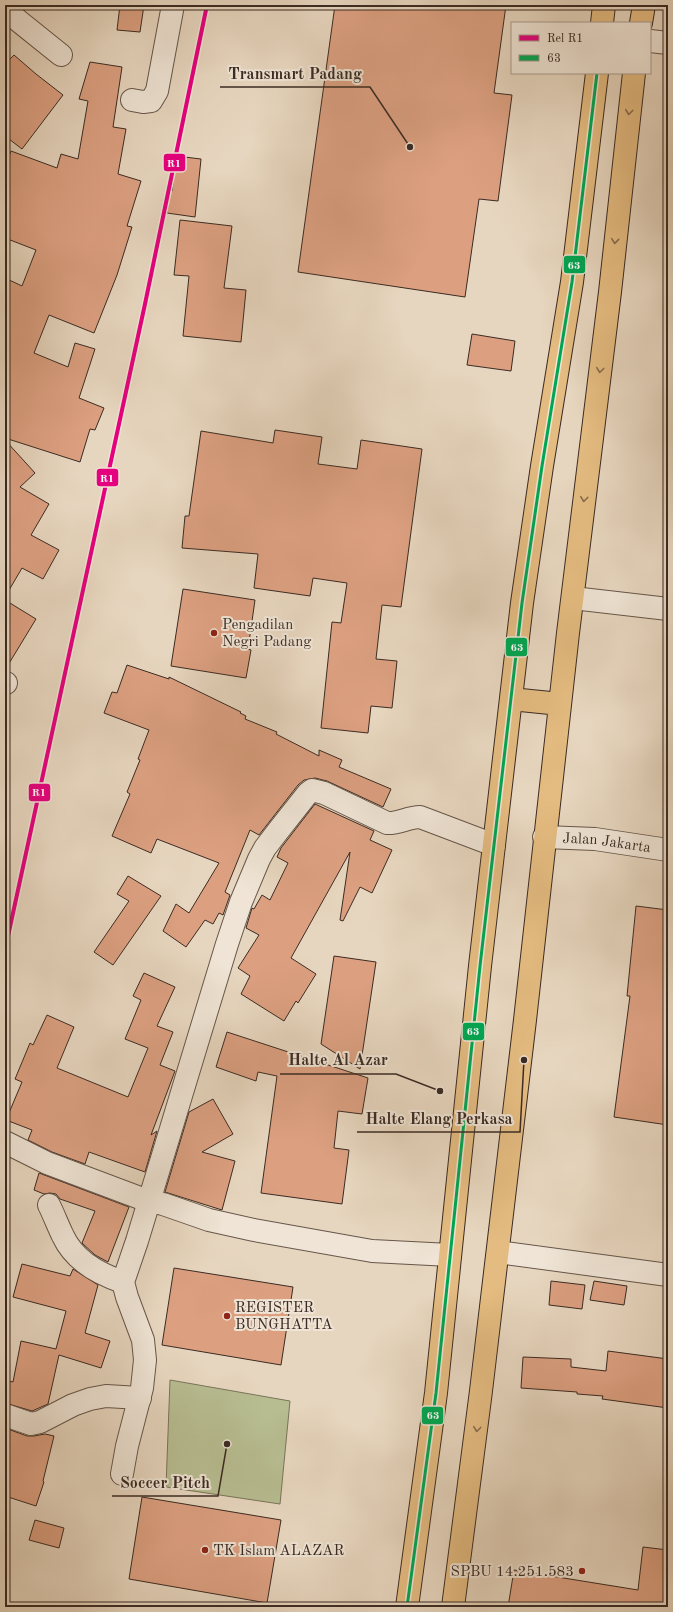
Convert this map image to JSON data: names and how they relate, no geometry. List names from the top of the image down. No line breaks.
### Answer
{"streets":{"street":["Jalan Jakarta"]},"places":["Transmart Padang","Pengadilan Negri Padang","Halte Elang Perkasa","Halte Al Azar","REGISTER BUNGHATTA","Soccer Pitch","TK Islam ALAZAR","SPBU 14.251.583"],"lines":["rail line R1","transit line 63"],"legend":["Rel R1","63"]}
